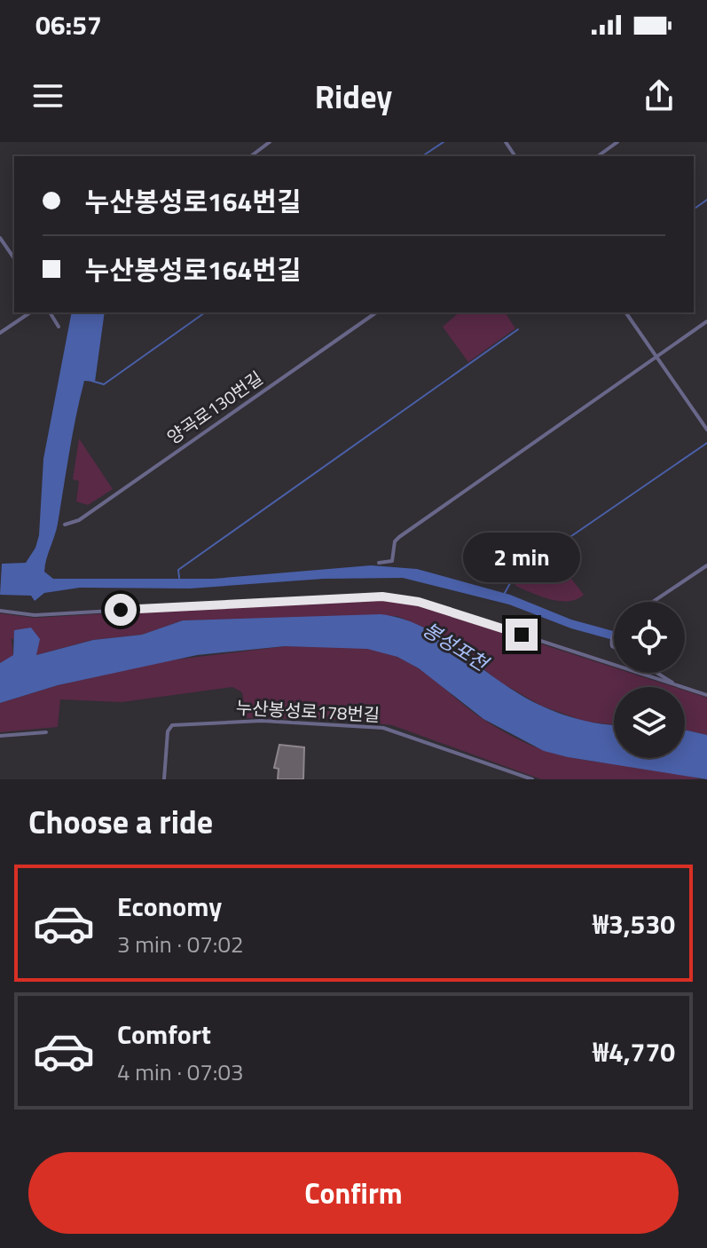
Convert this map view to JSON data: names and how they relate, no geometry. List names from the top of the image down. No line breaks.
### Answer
{"streets":{"lane":["양곡로130번길","누산봉성로178번길"]},"water":["봉성포천"],"page":{"status":"06:57","header":"Ridey","banner":["누산봉성로164번길","누산봉성로164번길"],"bubble":"2 min","heading":"Choose a ride","list":[{"name":"Economy","note":"3 min · 07:02","value":"₩3,530"},{"name":"Comfort","note":"4 min · 07:03","value":"₩4,770"}],"buttons":"Confirm"}}
